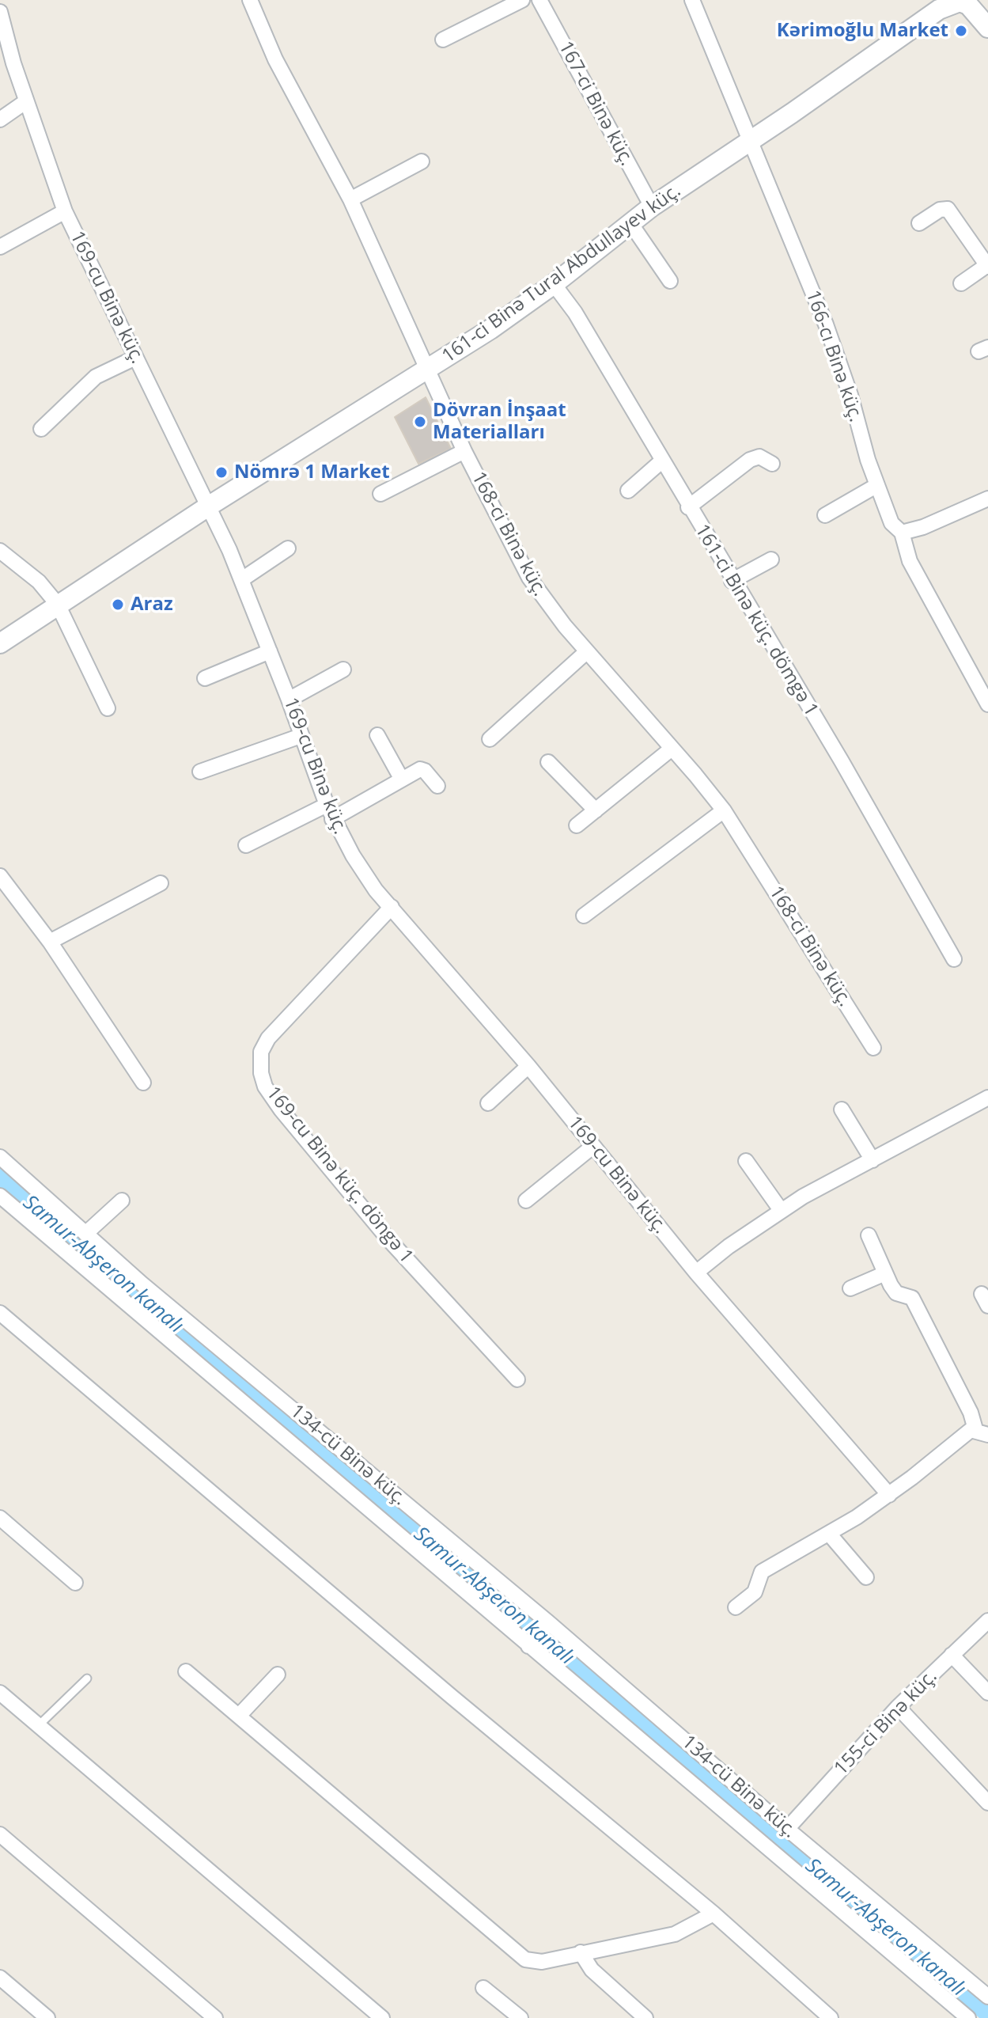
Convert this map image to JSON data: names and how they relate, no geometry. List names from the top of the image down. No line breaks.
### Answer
{"streets":{"street":["167-ci Binə küç.","161-ci Binə Tural Abdullayev küç.","169-cu Binə küç.","166-cı Binə küç.","168-ci Binə küç.","161-ci Binə küç. dömgə 1","169-cu Binə küç. döngə 1","134-cü Binə küç.","155-ci Binə küç."]},"crossings":[["167-ci Binə küç.","161-ci Binə Tural Abdullayev küç."],["161-ci Binə Tural Abdullayev küç.","169-cu Binə küç."],["161-ci Binə Tural Abdullayev küç.","166-cı Binə küç."],["161-ci Binə Tural Abdullayev küç.","168-ci Binə küç."],["161-ci Binə Tural Abdullayev küç.","161-ci Binə küç. dömgə 1"],["169-cu Binə küç.","169-cu Binə küç. döngə 1"],["134-cü Binə küç.","155-ci Binə küç."]],"water":["Samur-Abşeron kanalı"],"places":["Kərimoğlu Market","Dövran İnşaat Materialları","Nömrə 1 Market","Araz"]}
